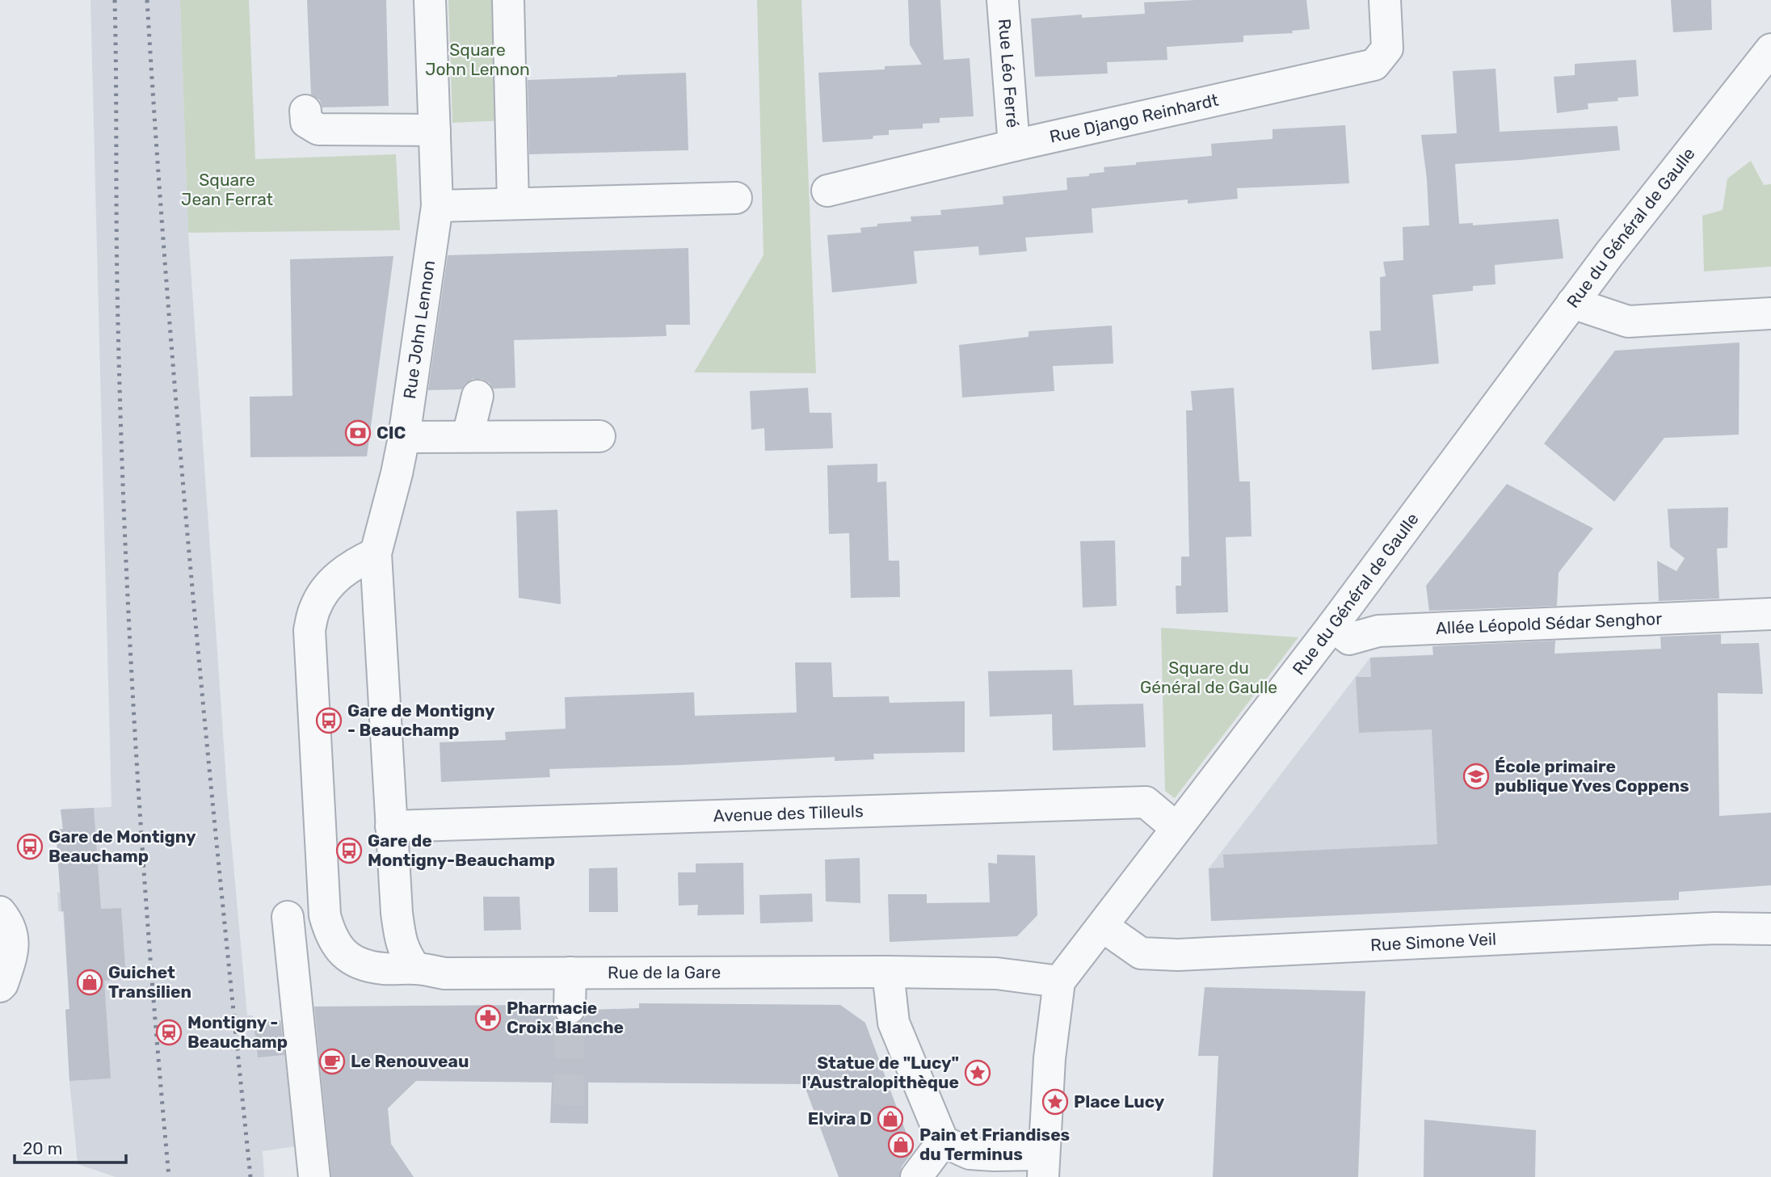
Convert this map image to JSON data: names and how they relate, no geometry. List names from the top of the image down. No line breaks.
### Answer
{"streets":{"street":["Rue Léo Ferré","Rue Django Reinhardt","Rue du Général de Gaulle","Rue John Lennon","Allée Léopold Sédar Senghor","Avenue des Tilleuls","Rue Simone Veil","Rue de la Gare"]},"crossings":[["Rue Léo Ferré","Rue Django Reinhardt"],["Rue du Général de Gaulle","Allée Léopold Sédar Senghor"],["Rue du Général de Gaulle","Avenue des Tilleuls"],["Rue du Général de Gaulle","Rue Simone Veil"],["Rue du Général de Gaulle","Rue de la Gare"],["Rue John Lennon","Avenue des Tilleuls"],["Rue John Lennon","Rue de la Gare"]],"parks":["Square John Lennon","Square Jean Ferrat","Square du Général de Gaulle"],"places":{"bank":["CIC"],"bus stop":["Gare de Montigny - Beauchamp","Gare de Montigny Beauchamp","Gare de Montigny-Beauchamp"],"school or university":["École primaire publique Yves Coppens"],"shop":["Guichet Transilien","Elvira D","Pain et Friandises du Terminus"],"pharmacy":["Pharmacie Croix Blanche"],"station":["Montigny - Beauchamp"],"cafe":["Le Renouveau"],"place":["Statue de \"Lucy\" l'Australopithèque","Place Lucy"]},"scale_bar":"20 m"}
